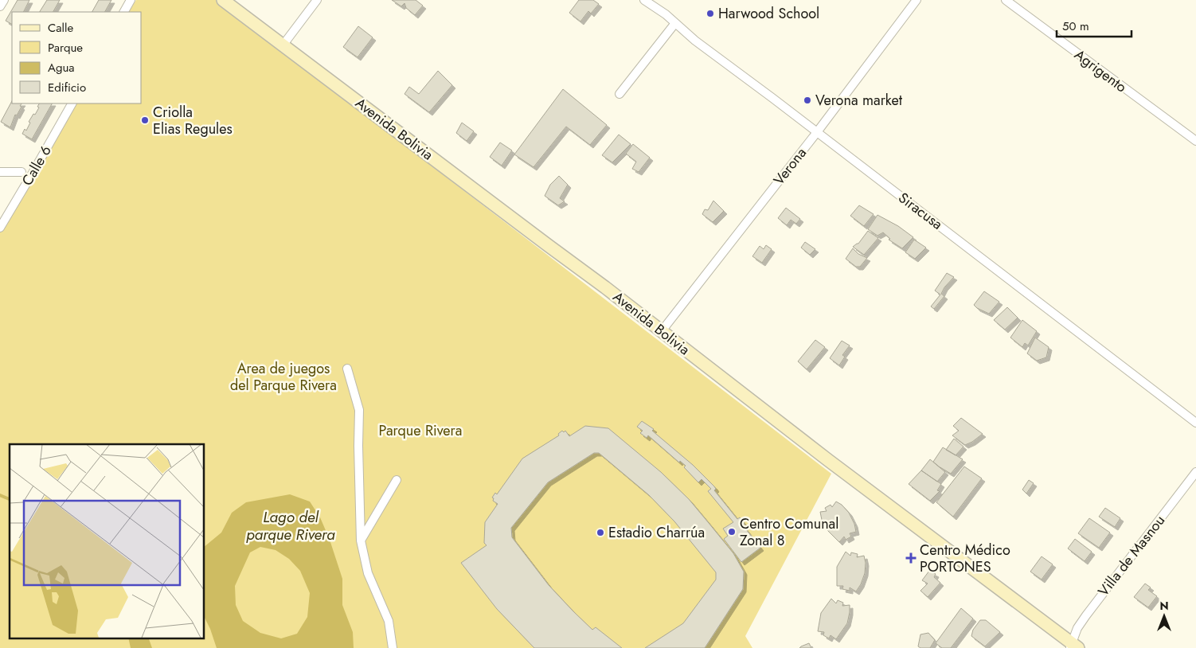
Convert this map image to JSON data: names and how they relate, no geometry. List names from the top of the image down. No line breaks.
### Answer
{"streets":{"street":["Agrigento","Avenida Bolivia","Calle 6","Verona","Siracusa","Villa de Masnou"]},"crossings":[["Avenida Bolivia","Verona"],["Avenida Bolivia","Villa de Masnou"],["Verona","Siracusa"]],"water":["Lago del parque Rivera"],"parks":["Area de juegos del Parque Rivera","Parque Rivera"],"places":{"other":["Harwood School","Verona market","Criolla Elias Regules","Centro Comunal Zonal 8","Estadio Charrúa"],"health":["Centro Médico PORTONES"]},"legend":["Calle","Parque","Agua","Edificio"],"scale_bar":"50 m","north":"top"}
